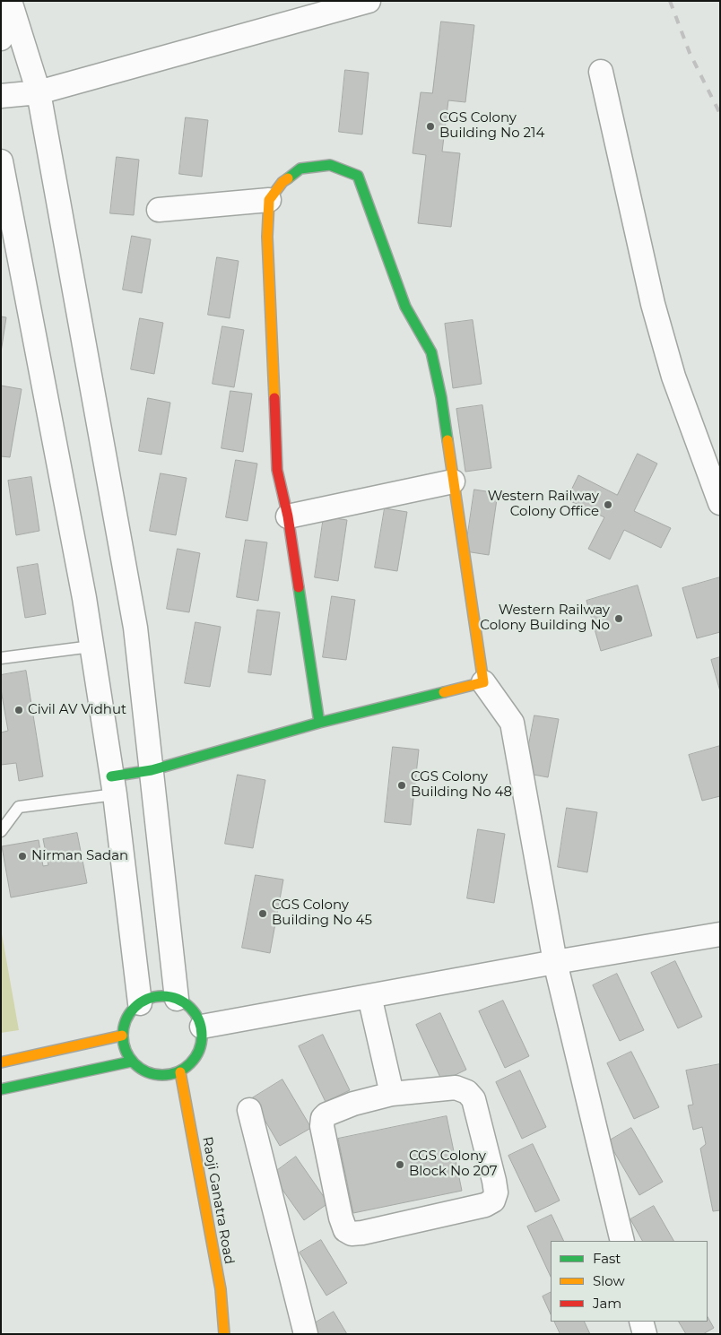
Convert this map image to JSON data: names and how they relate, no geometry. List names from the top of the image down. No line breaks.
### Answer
{"streets":{"street":["Raoji Ganatra Road"]},"places":["CGS Colony Building No 214","Western Railway Colony Office","Western Railway Colony Building No","Civil AV Vidhut","CGS Colony Building No 48","Nirman Sadan","CGS Colony Building No 45","CGS Colony Block No 207"],"legend":["Fast","Slow","Jam"]}
